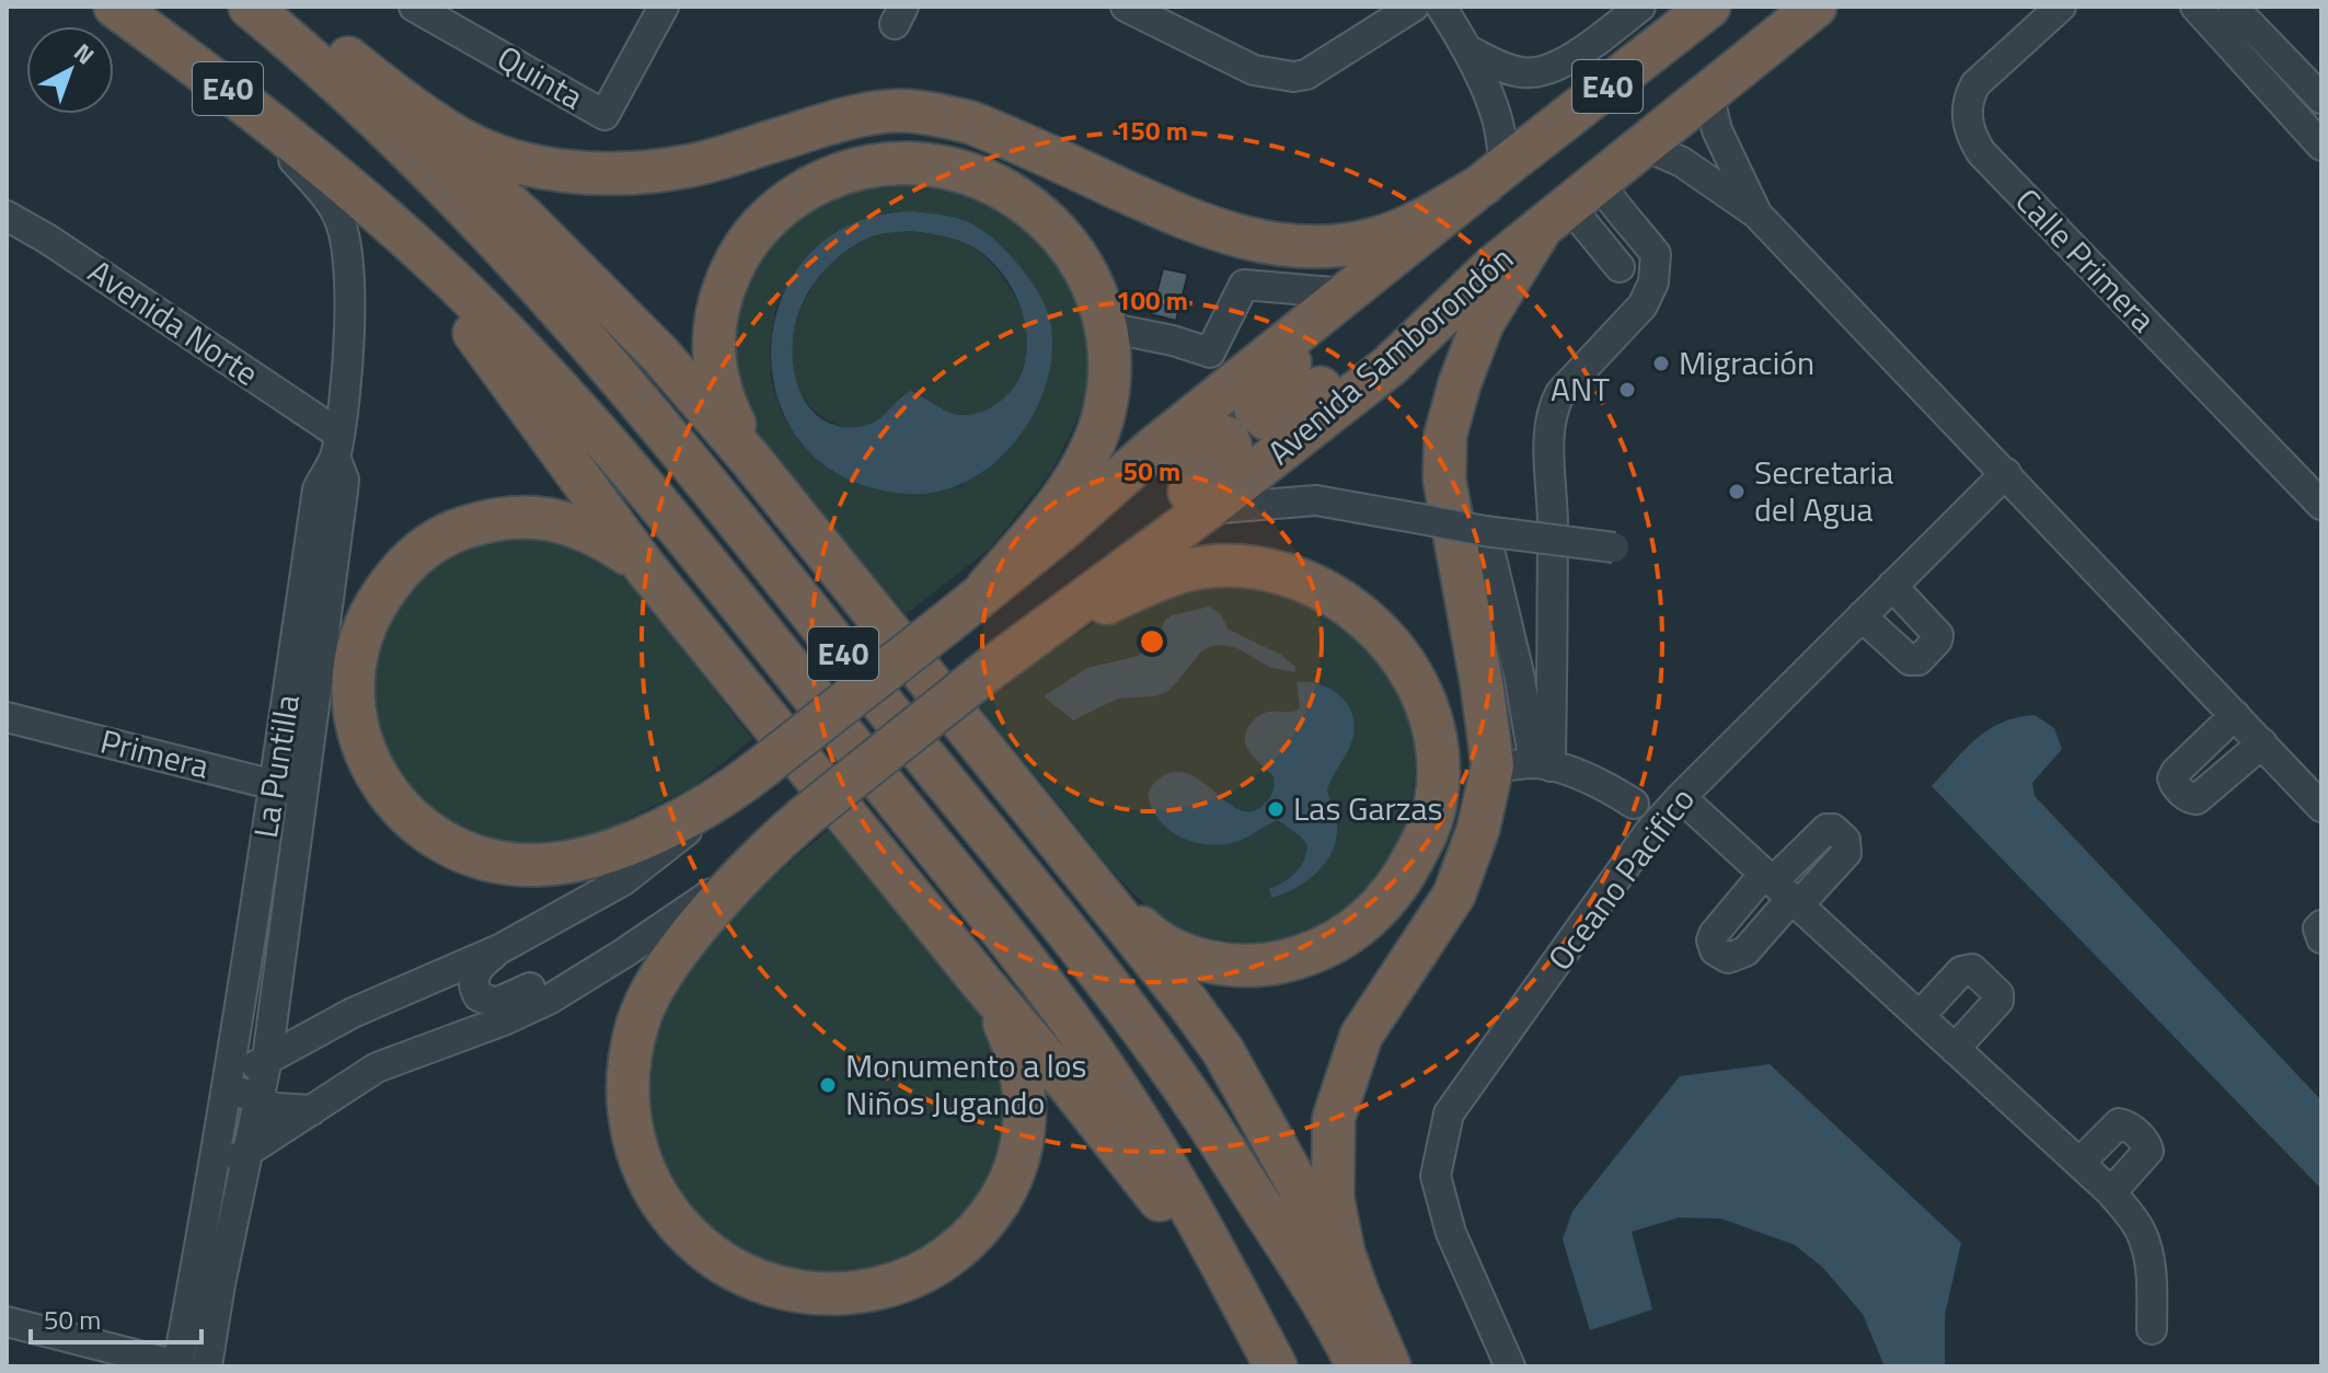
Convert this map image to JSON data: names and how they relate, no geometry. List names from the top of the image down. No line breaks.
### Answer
{"streets":{"highway":["E40","Avenida Samborondón"],"street":["Quinta","Calle Primera","Avenida Norte","Primera","La Puntilla","Oceano Pacifico"]},"crossings":[["E40","La Puntilla"],["Avenida Norte","La Puntilla"],["Primera","La Puntilla"]],"places":["Migración","ANT","Secretaria del Agua","Las Garzas","Monumento a los Niños Jugando"],"scale_bar":"50 m","north":"top right","rings":["150 m","100 m","50 m"]}
